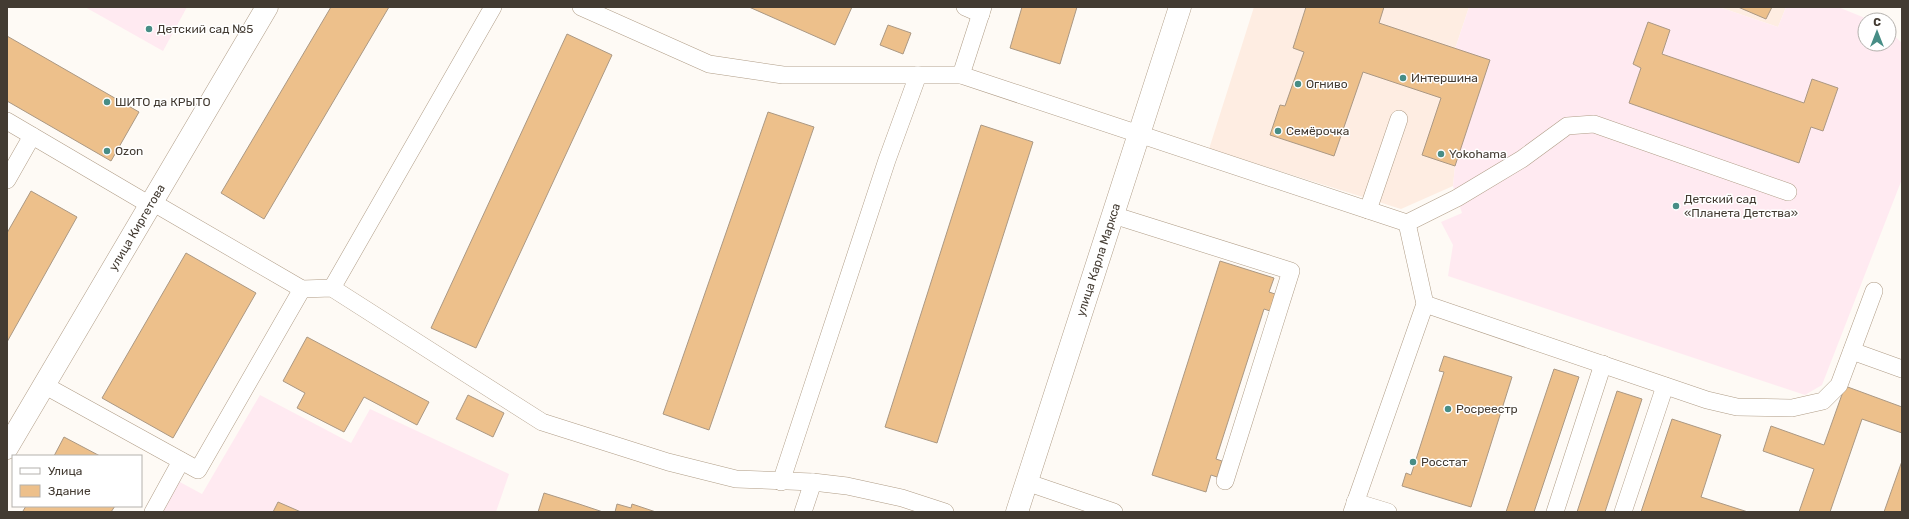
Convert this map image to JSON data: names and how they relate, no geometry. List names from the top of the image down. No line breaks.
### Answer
{"streets":{"street":["улица Киргетова","улица Карла Маркса"]},"places":["Дeтский сад №5","Интершина","Огниво","ШИТО да КРЫТО","Семёрочка","Ozon","Yokohama","Детский сад «Планета Детства»","Росреестр","Росстат"],"legend":["Улица","Здание"],"north":"top"}
